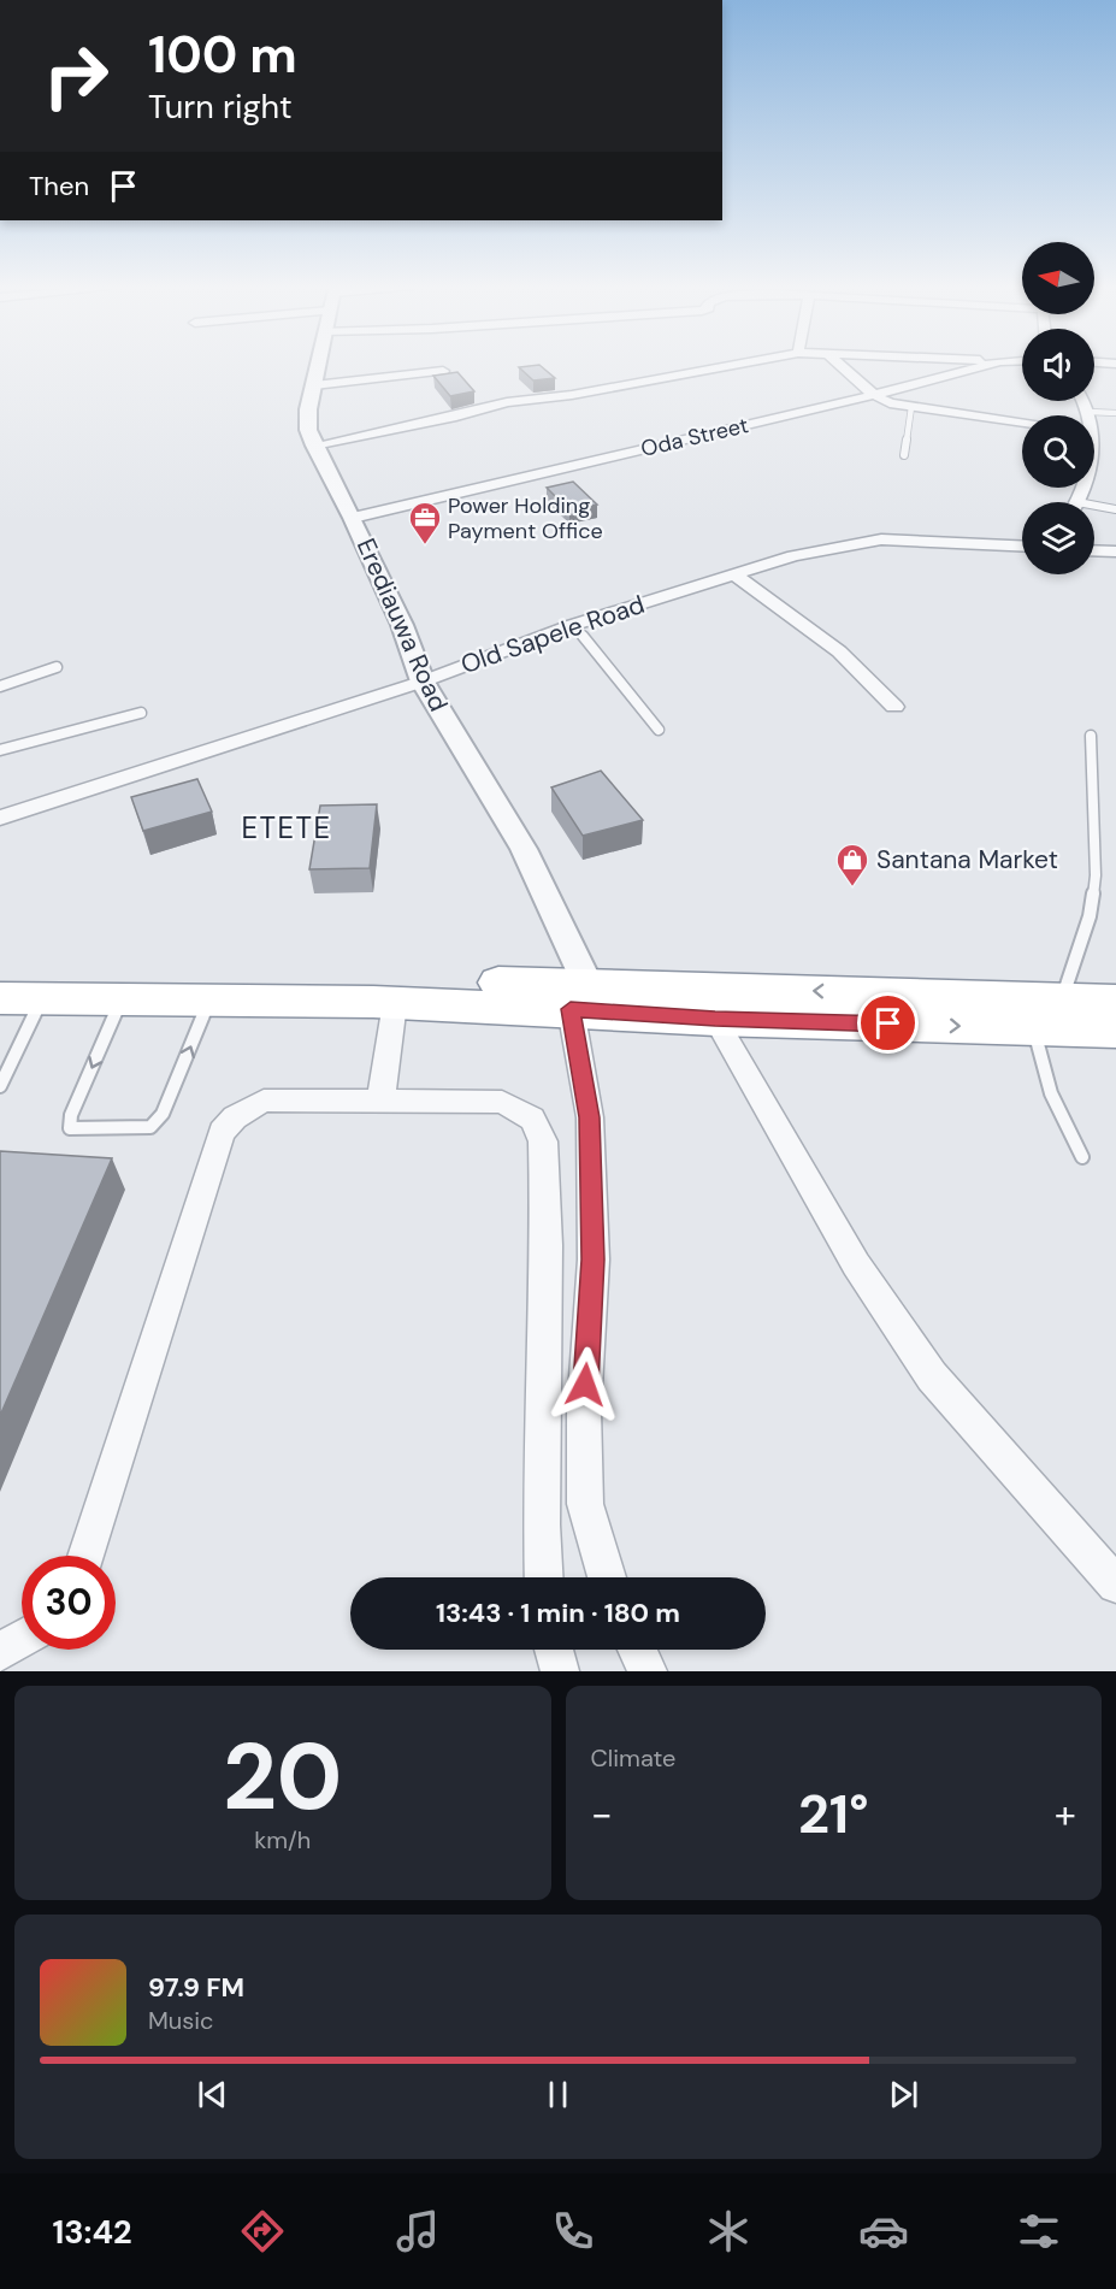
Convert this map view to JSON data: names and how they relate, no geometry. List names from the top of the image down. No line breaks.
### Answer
{"streets":{"street":["Oda Street","Erediauwa Road","Old Sapele Road"]},"crossings":[["Oda Street","Erediauwa Road"],["Erediauwa Road","Old Sapele Road"]],"districts":["ETETE"],"places":{"office":["Power Holding Payment Office"],"shop":["Santana Market"]},"north":"left","page":{"turn":["100 m","Turn right"],"then":"Then","limit":"30","trip":"13:43 · 1 min · 180 m","tile":[["20","km/h"],"Climate"],"heat":["−","21°","+"],"song":["97.9 FM","Music"],"tabs":"13:42"}}
